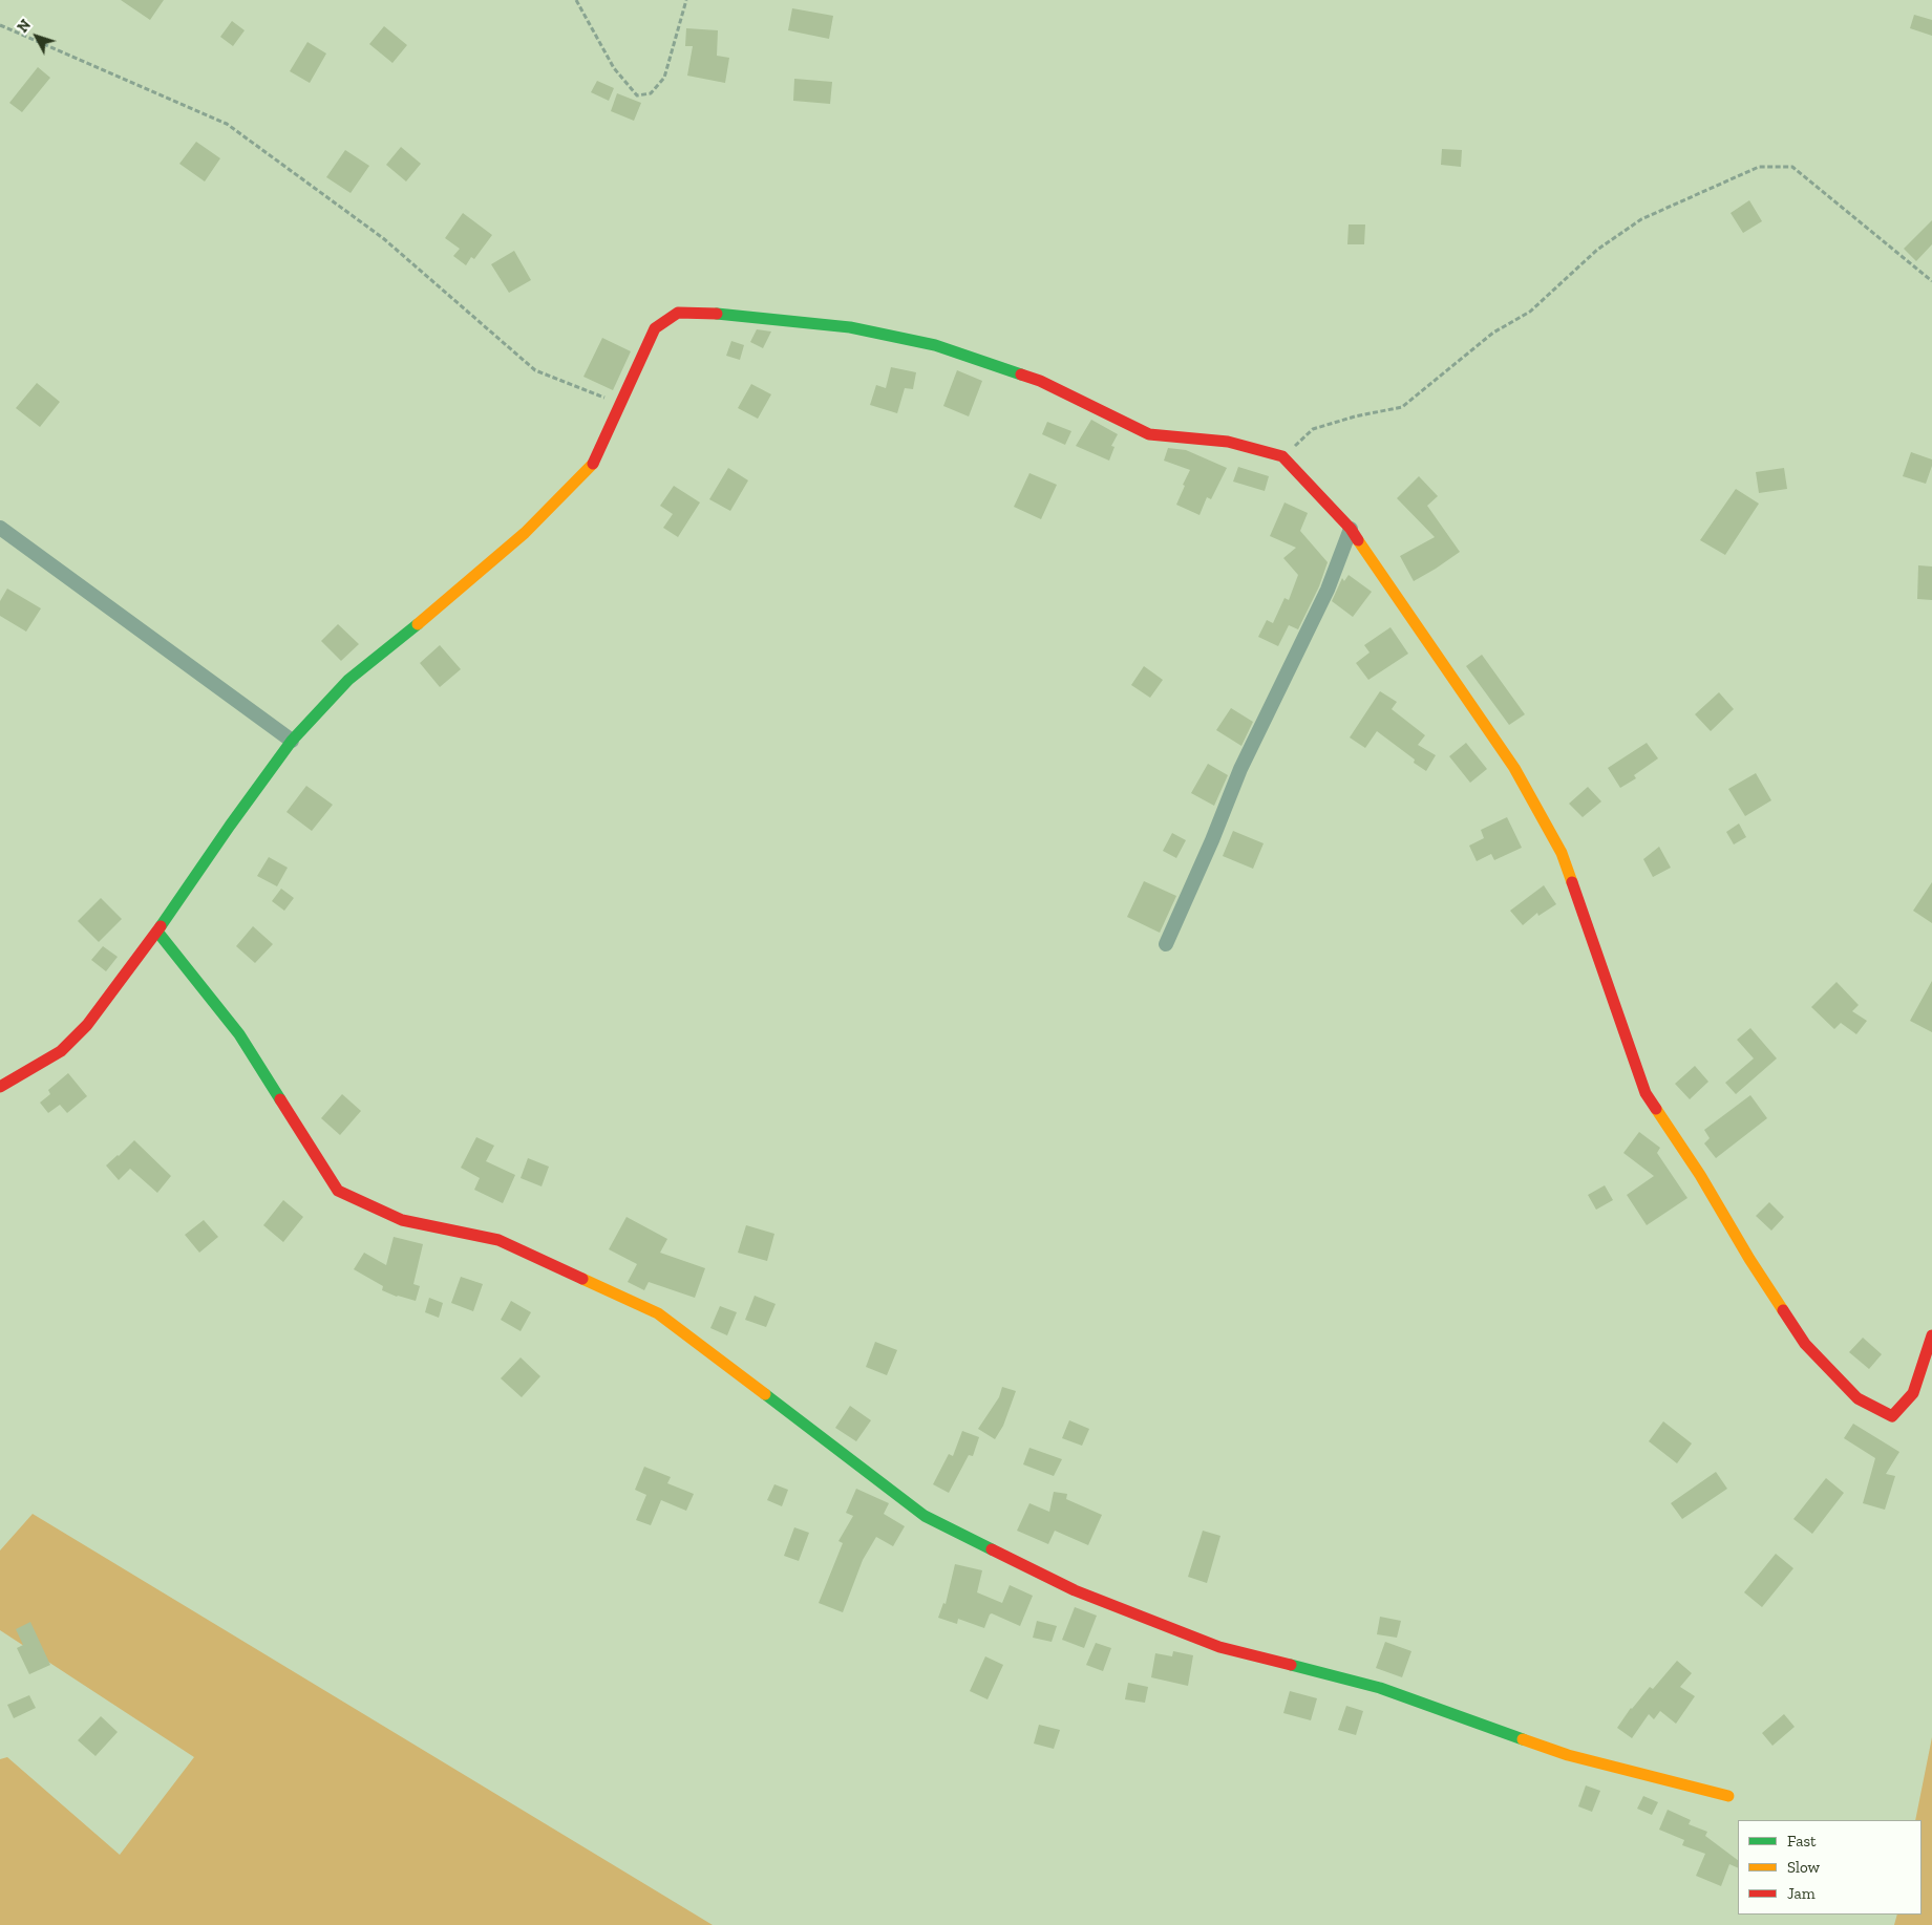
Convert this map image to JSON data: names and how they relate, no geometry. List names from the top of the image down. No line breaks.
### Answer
{"legend":["Fast","Slow","Jam"],"north":"top left"}
